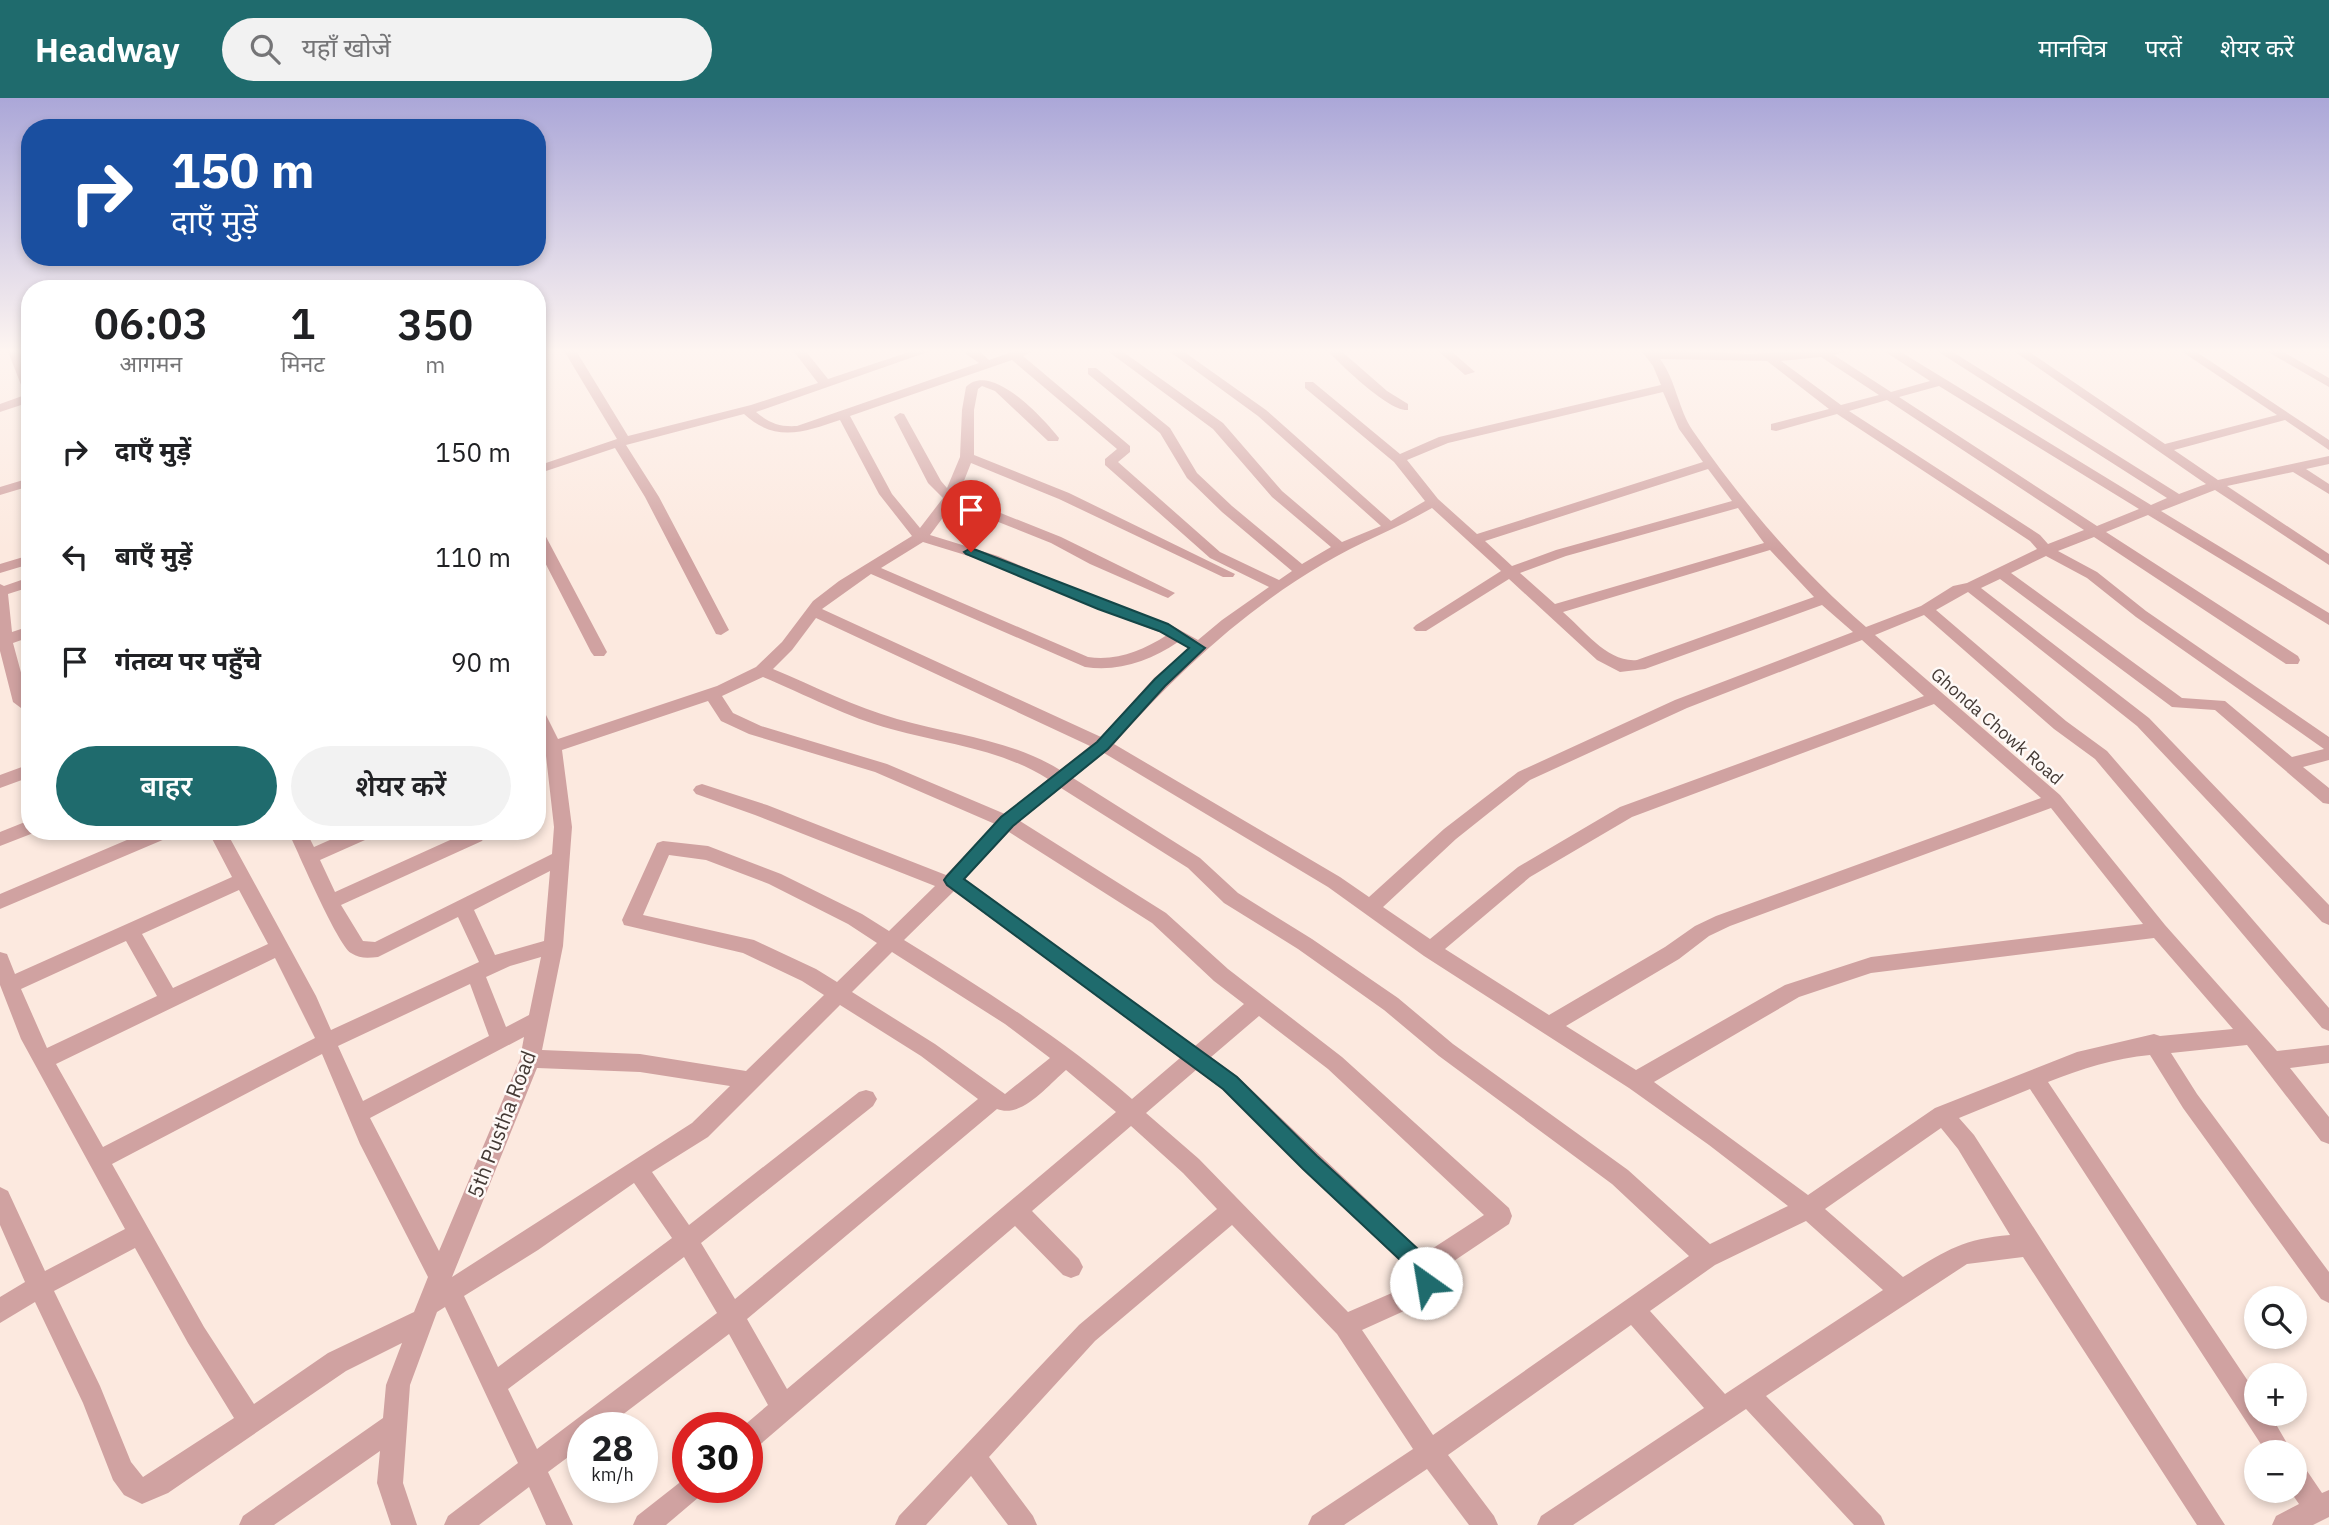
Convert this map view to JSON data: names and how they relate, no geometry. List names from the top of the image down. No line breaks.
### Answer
{"streets":{"street":["Ghonda Chowk Road","5th Pustha Road"]},"page":{"header":"Headway","search":"यहाँ खोजें","nav":["मानचित्र","परतें","शेयर करें"],"turn":["150 m","दाएँ मुड़ें"],"eta":["06:03","आगमन","1","मिनट","350","m"],"list":[{"name":"दाएँ मुड़ें","value":"150 m"},{"name":"बाएँ मुड़ें","value":"110 m"},{"name":"गंतव्य पर पहुँचे","value":"90 m"}],"buttons":["बाहर","शेयर करें"],"map_buttons":["+","−"],"speed":"28 km/h","limit":"30"}}
